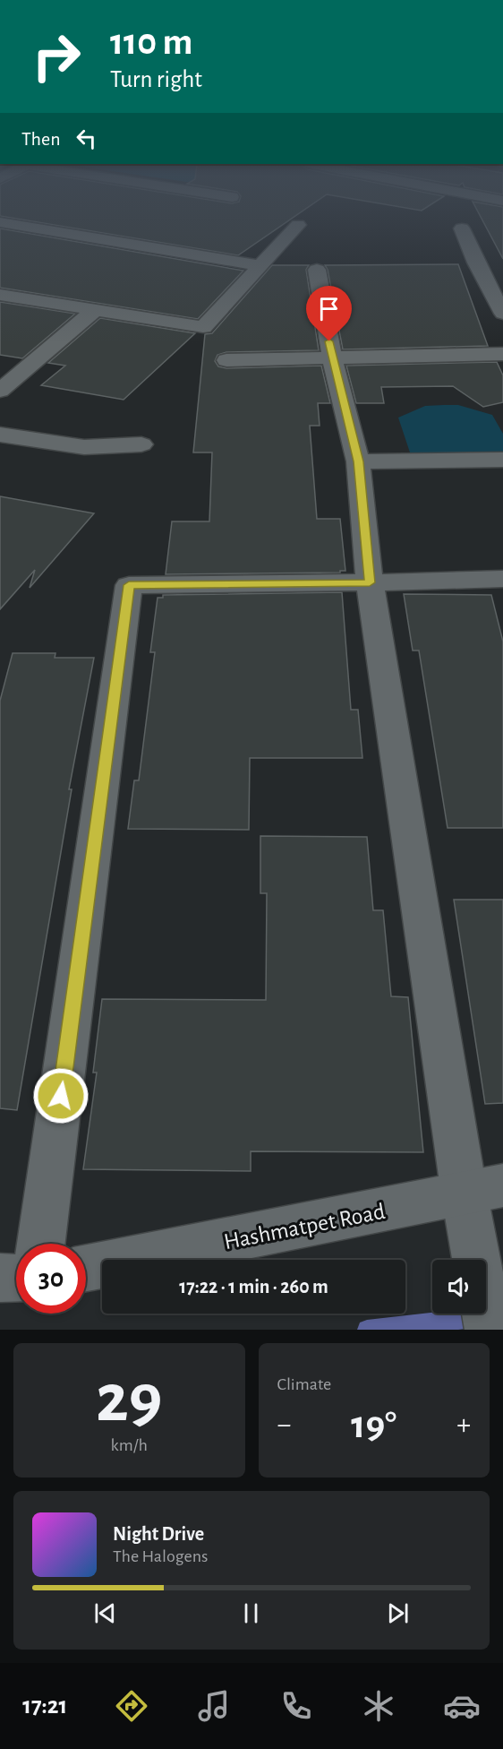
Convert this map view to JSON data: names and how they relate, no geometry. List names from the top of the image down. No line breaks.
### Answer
{"streets":{"street":["Hashmatpet Road"]},"page":{"turn":["110 m","Turn right"],"then":"Then","limit":"30","trip":"17:22 · 1 min · 260 m","tile":[["29","km/h"],"Climate"],"heat":["−","19°","+"],"song":["Night Drive","The Halogens"],"tabs":"17:21"}}
